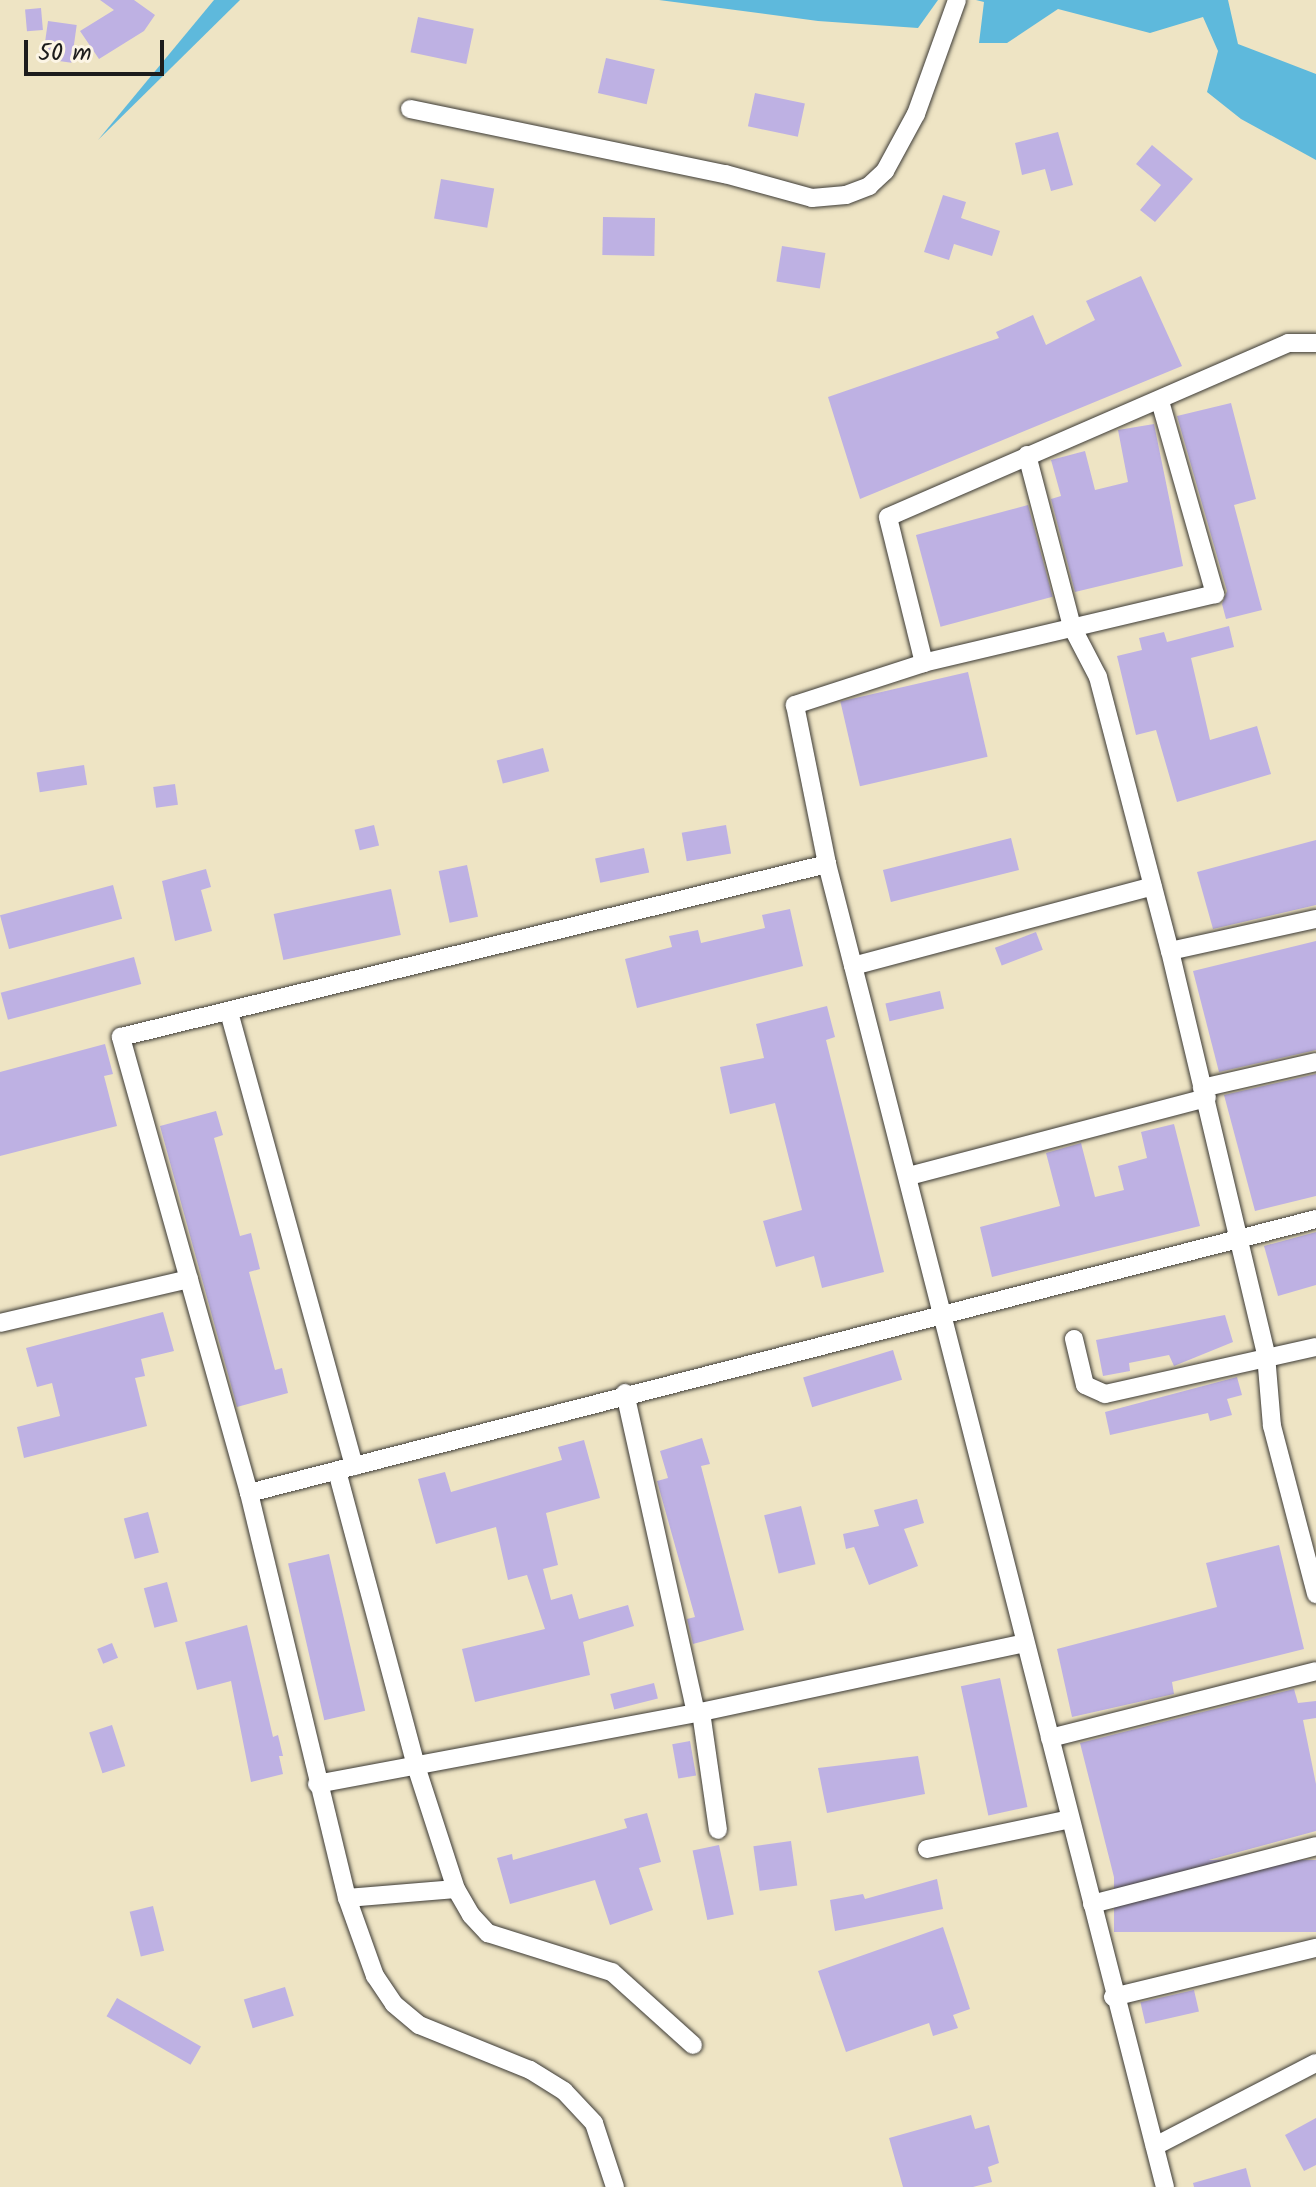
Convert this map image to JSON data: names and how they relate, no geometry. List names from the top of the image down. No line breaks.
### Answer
{"scale_bar":"50 m"}
